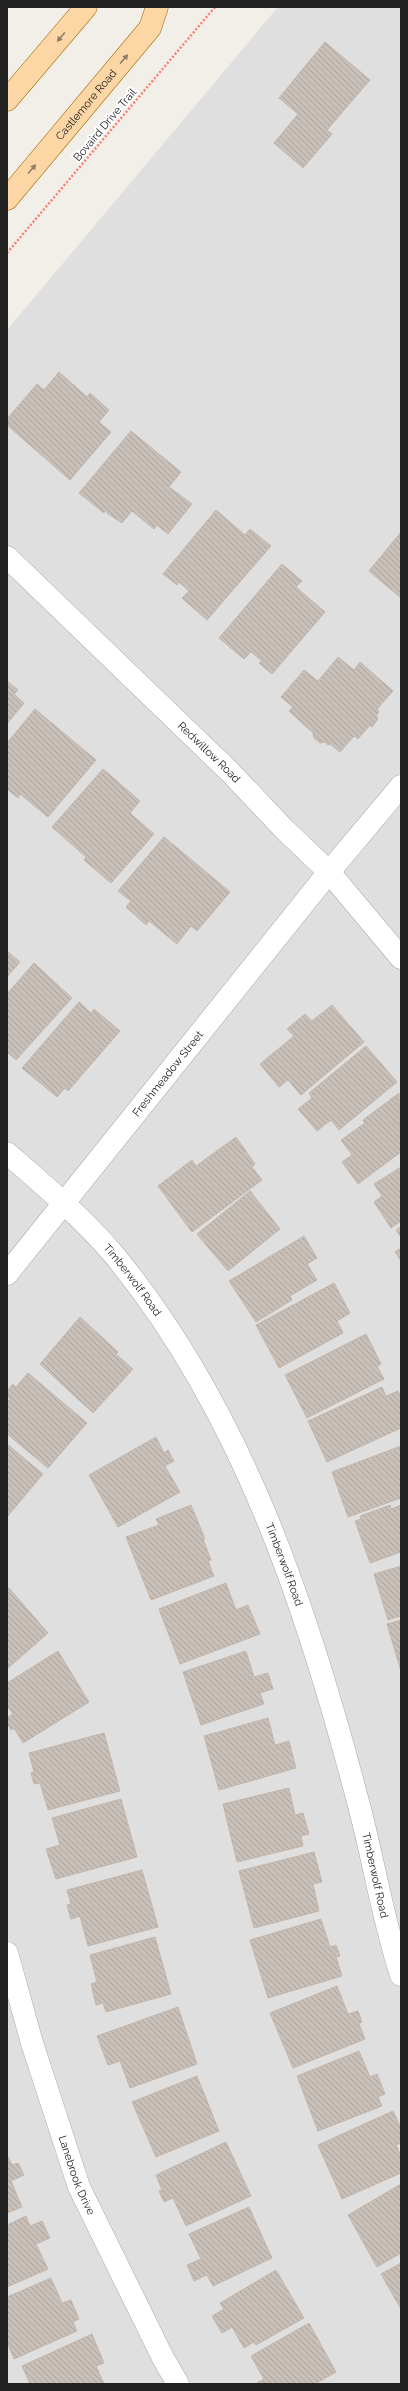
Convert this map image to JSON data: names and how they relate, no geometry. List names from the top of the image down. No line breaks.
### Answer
{"streets":{"main road":["Castlemore Road"],"street":["Redwillow Road","Freshmeadow Street","Timberwolf Road","Lanebrook Drive"],"path":["Bovaird Drive Trail"]},"crossings":[["Redwillow Road","Freshmeadow Street"],["Freshmeadow Street","Timberwolf Road"]]}
